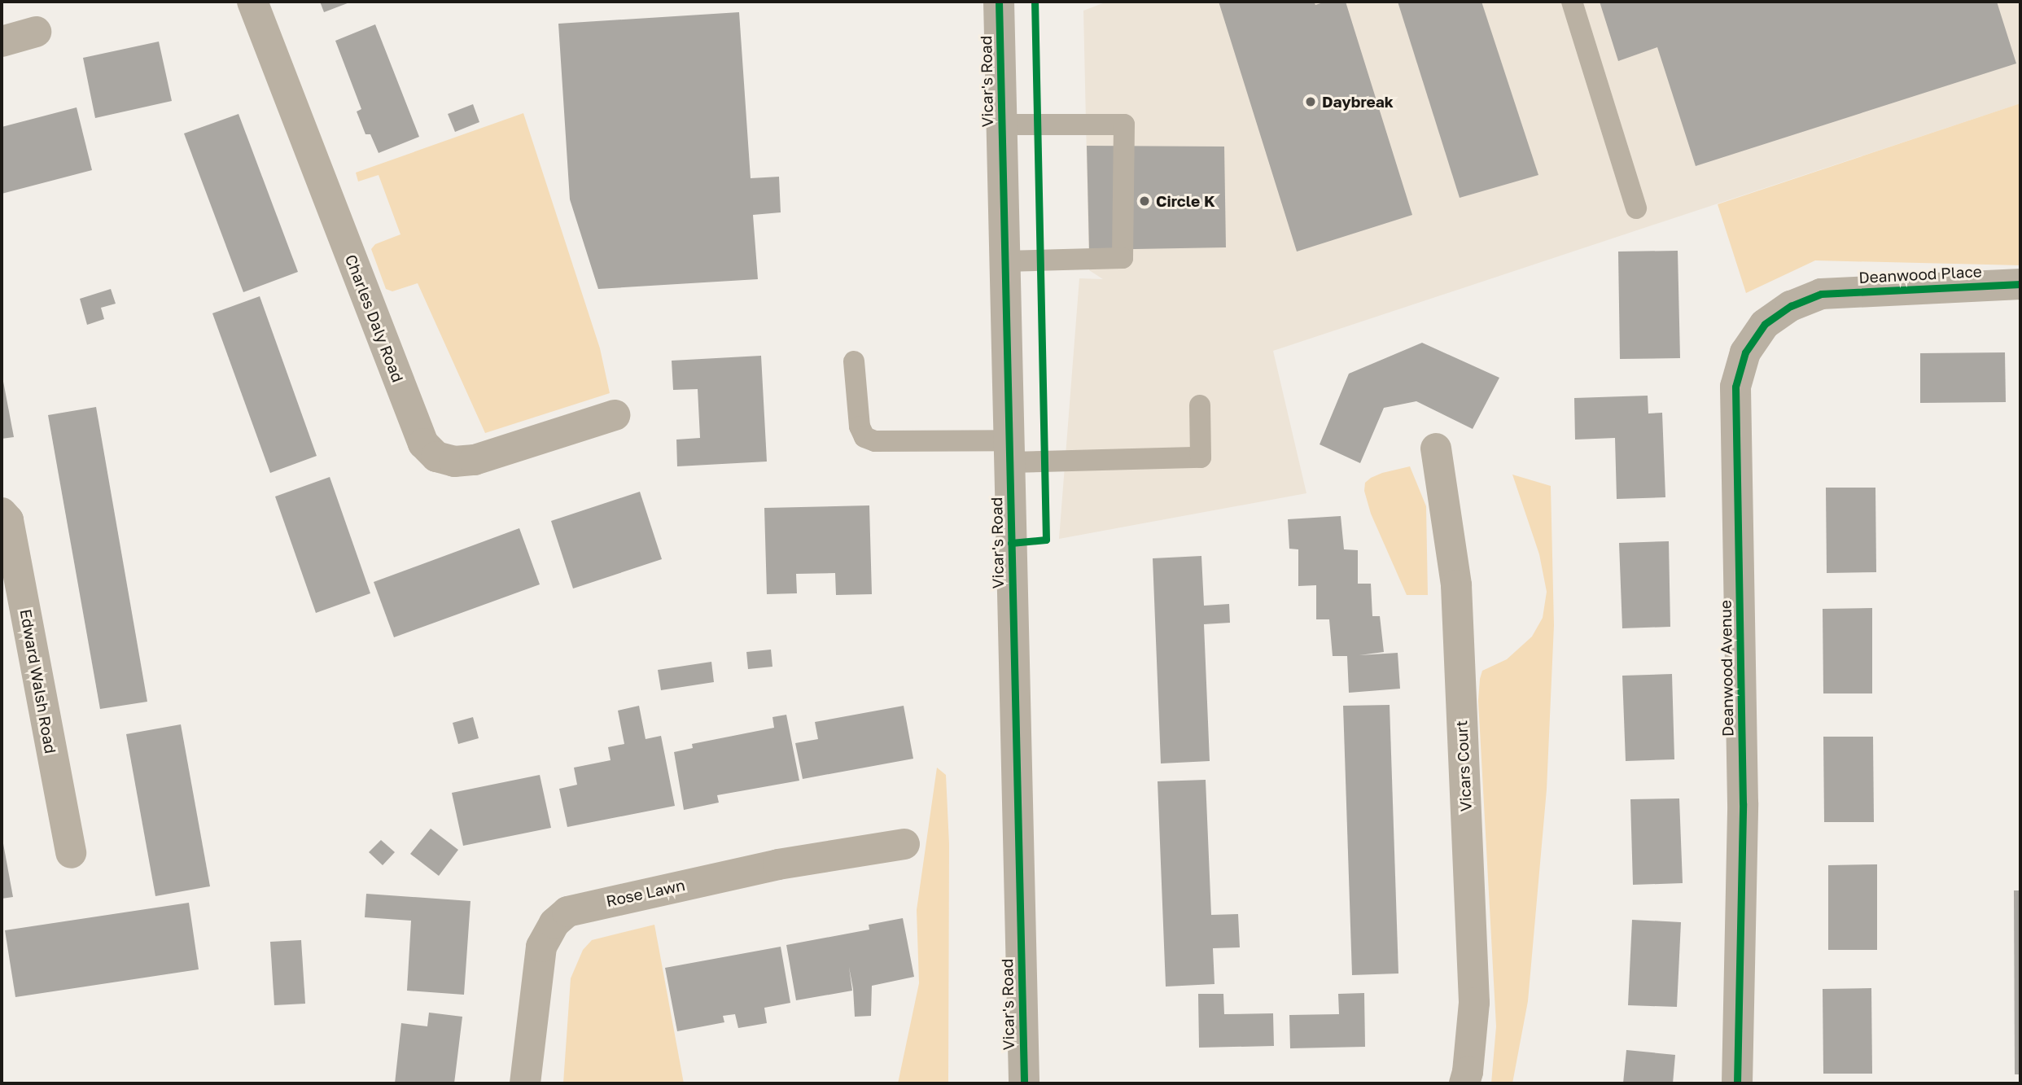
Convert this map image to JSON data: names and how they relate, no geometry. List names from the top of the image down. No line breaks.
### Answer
{"streets":{"street":["Vicar's Road","Deanwood Place","Charles Daly Road","Deanwood Avenue","Edward Walsh Road","Vicars Court","Rose Lawn"]},"crossings":[["Deanwood Place","Deanwood Avenue"]],"places":["Daybreak","Circle K"]}
